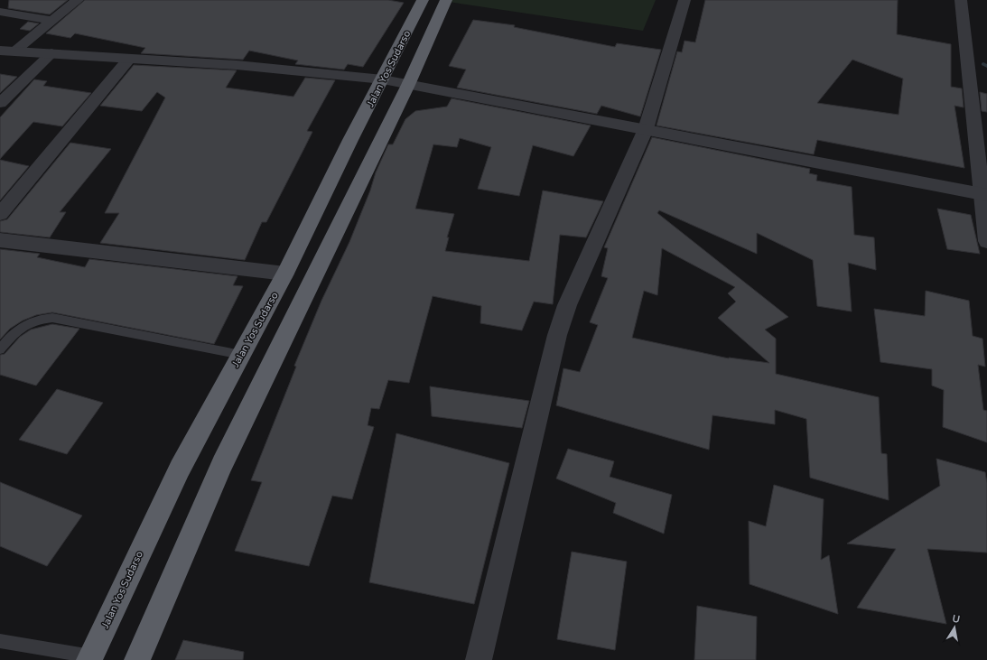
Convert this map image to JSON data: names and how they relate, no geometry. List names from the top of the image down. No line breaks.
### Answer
{"streets":{"highway":["Jalan Yos Sudarso"]},"north":"top"}
